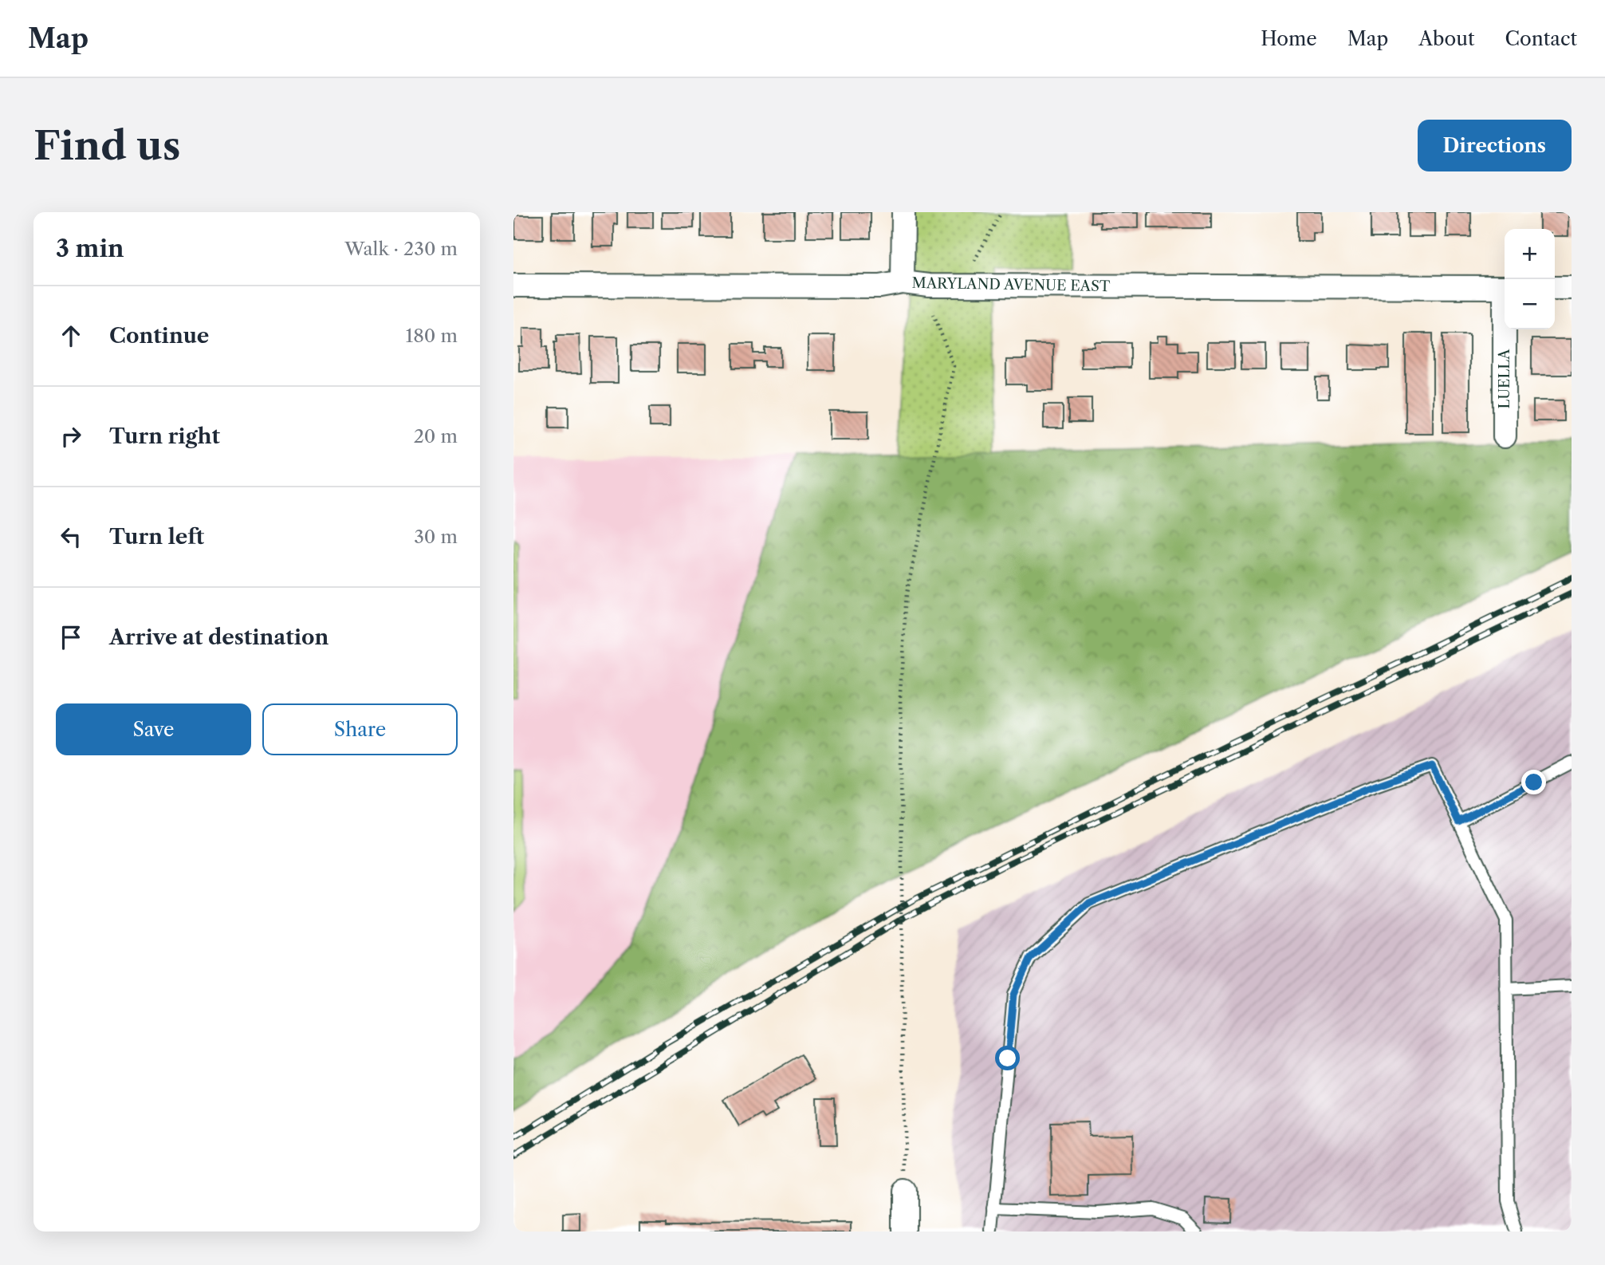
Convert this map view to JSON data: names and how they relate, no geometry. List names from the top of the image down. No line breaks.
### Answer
{"streets":{"street":["MARYLAND AVENUE EAST","LUELLA"]},"page":{"header":"Map","nav":["Home","Map","About","Contact"],"buttons":["Directions",["Save","Share"]],"title":"Find us","heading":["3 min","Walk · 230 m"],"map_buttons":["+","−"],"list":[["Continue","180 m"],["Turn right","20 m"],["Turn left","30 m"],"Arrive at destination"]}}
